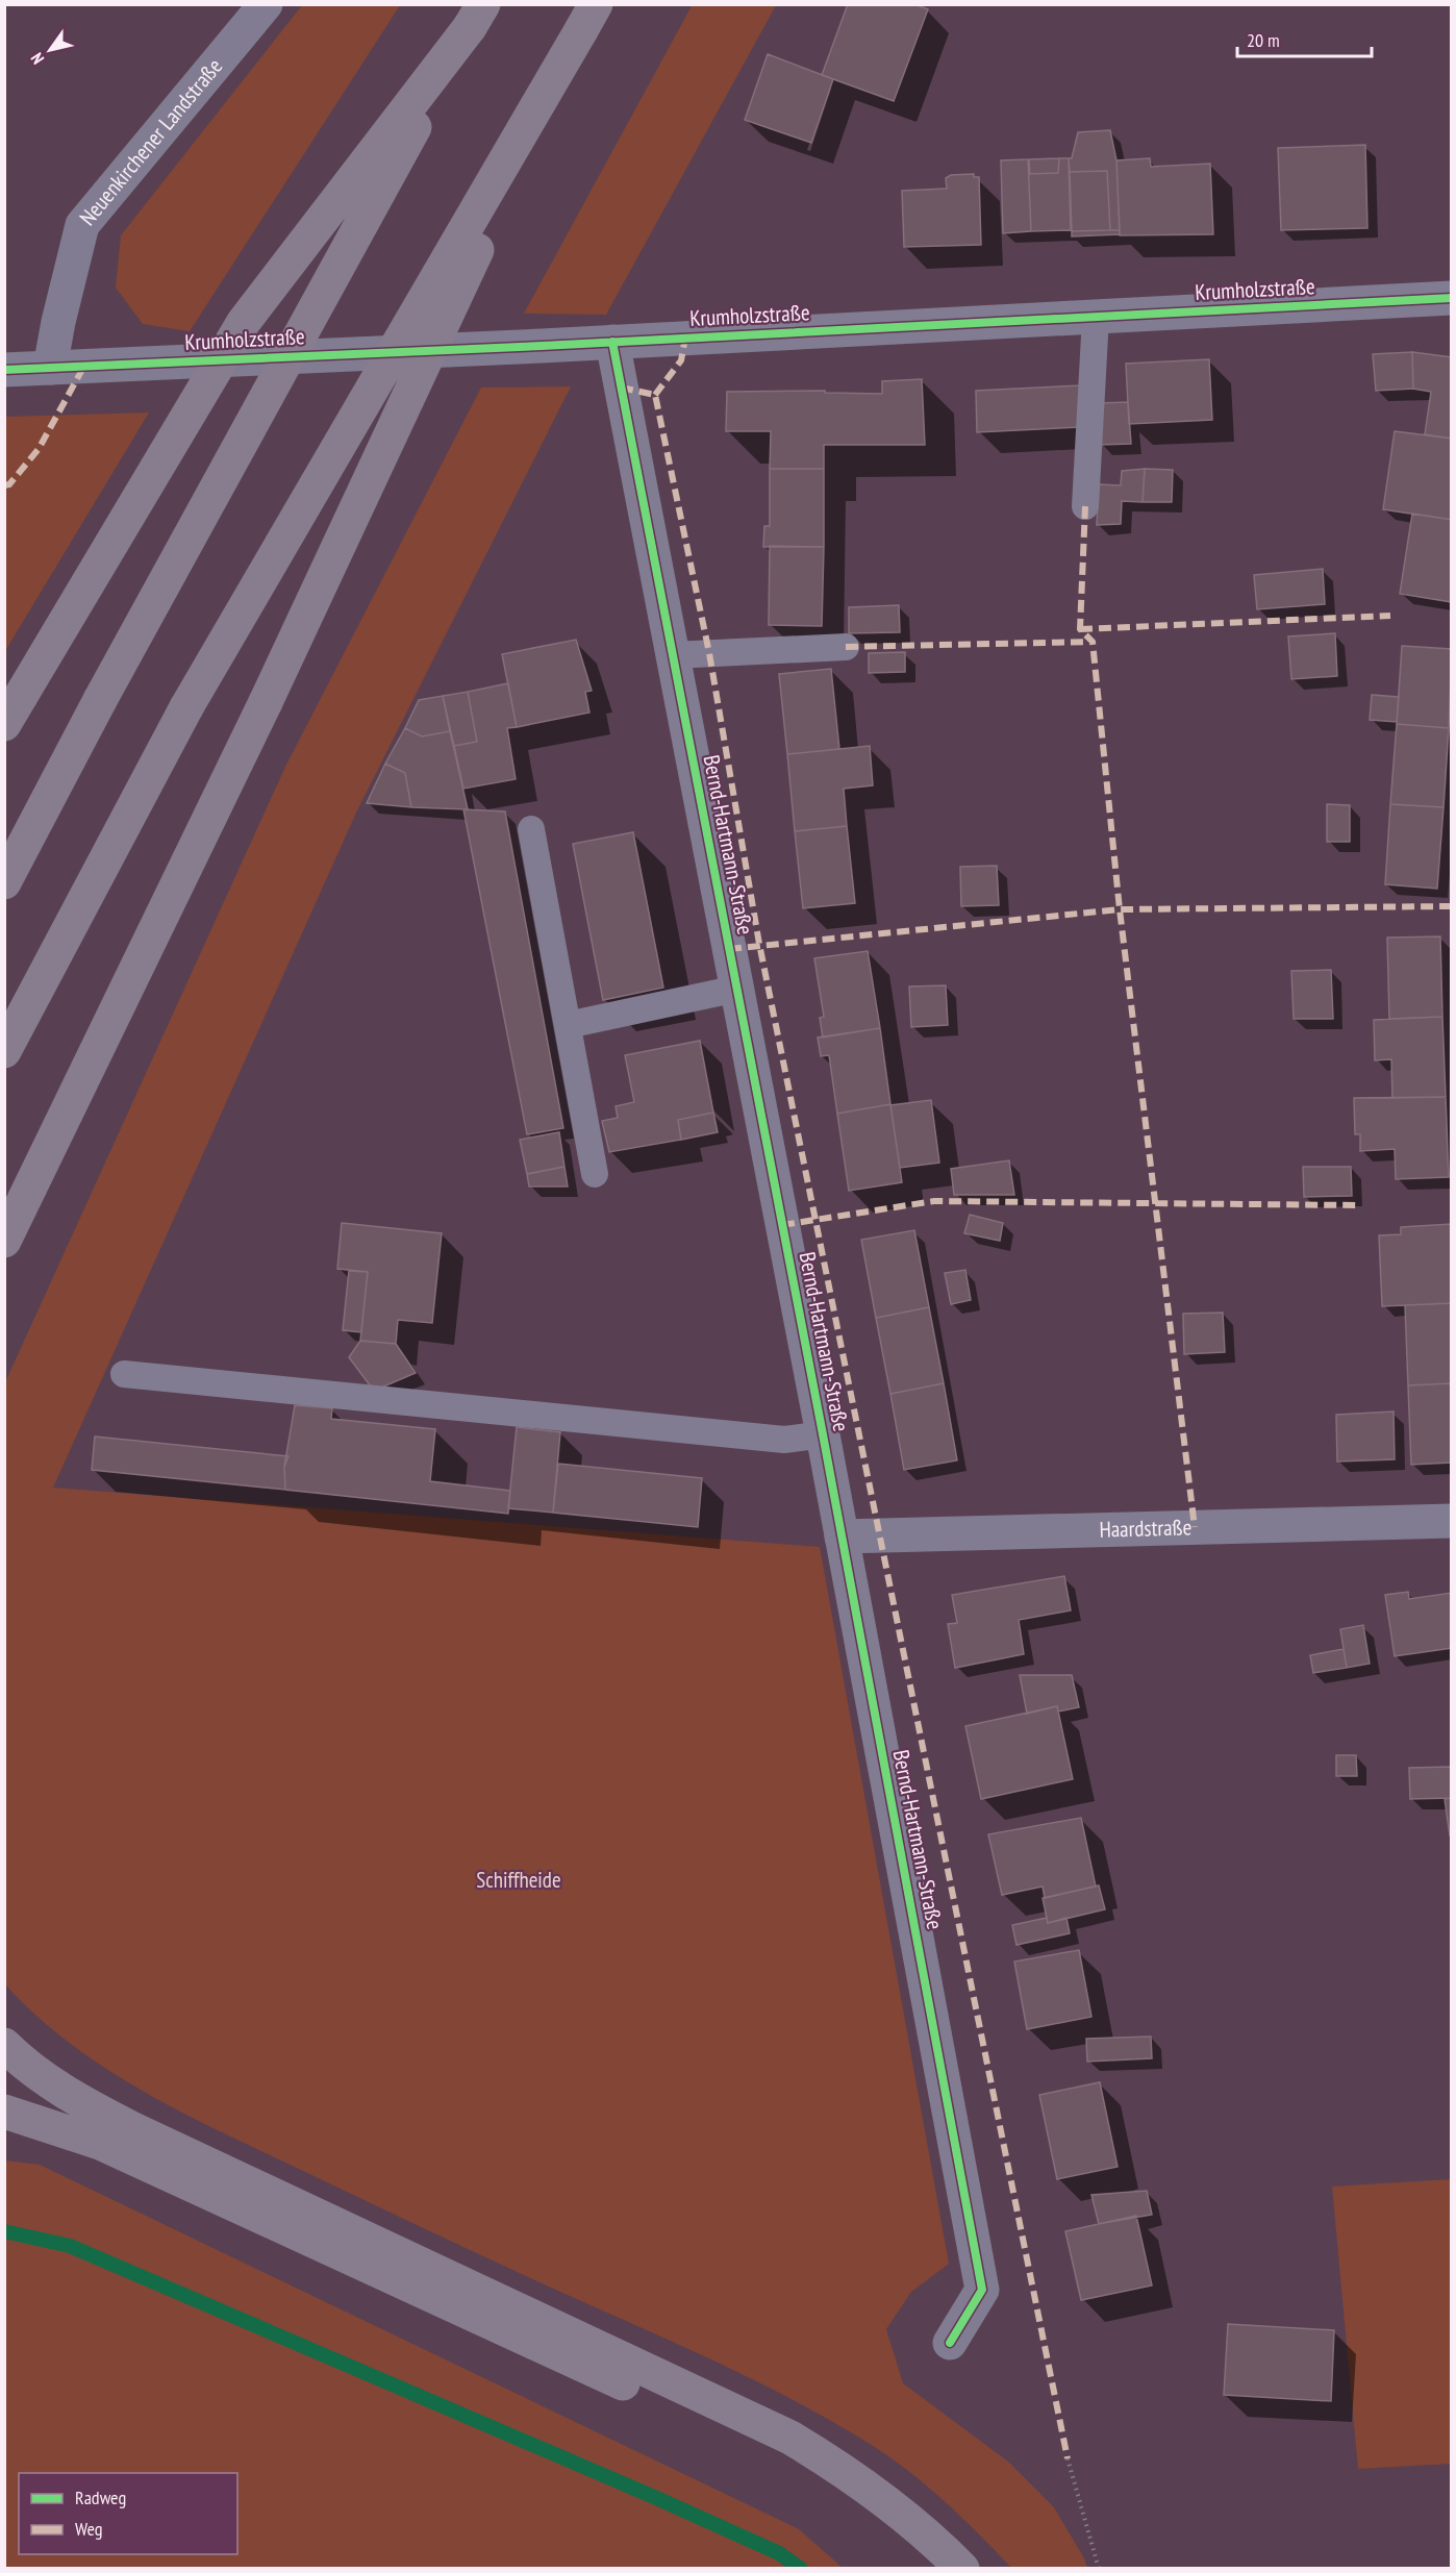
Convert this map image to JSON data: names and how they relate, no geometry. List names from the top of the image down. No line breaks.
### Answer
{"streets":{"street":["Neuenkirchener Landstraße","Krumholzstraße","Bernd-Hartmann-Straße","Haardstraße"]},"crossings":[["Neuenkirchener Landstraße","Krumholzstraße"],["Krumholzstraße","Bernd-Hartmann-Straße"],["Bernd-Hartmann-Straße","Haardstraße"]],"parks":["Schiffheide"],"legend":["Radweg","Weg"],"scale_bar":"20 m","north":"bottom left"}
